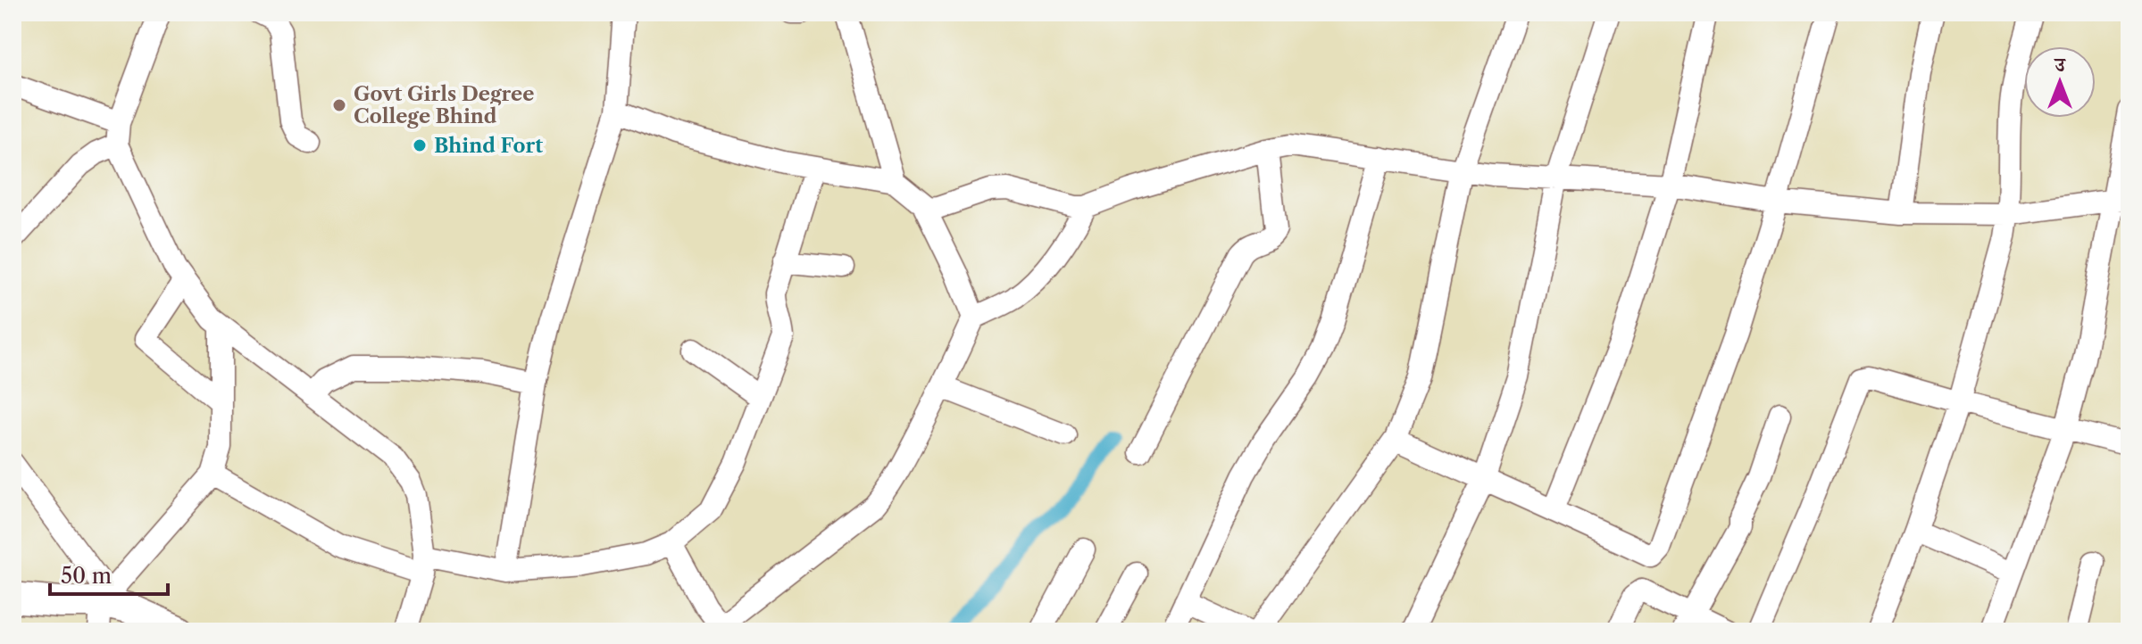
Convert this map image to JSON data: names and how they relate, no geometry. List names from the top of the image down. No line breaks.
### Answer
{"places":["Govt Girls Degree College Bhind","Bhind Fort"],"scale_bar":"50 m","north":"top"}
